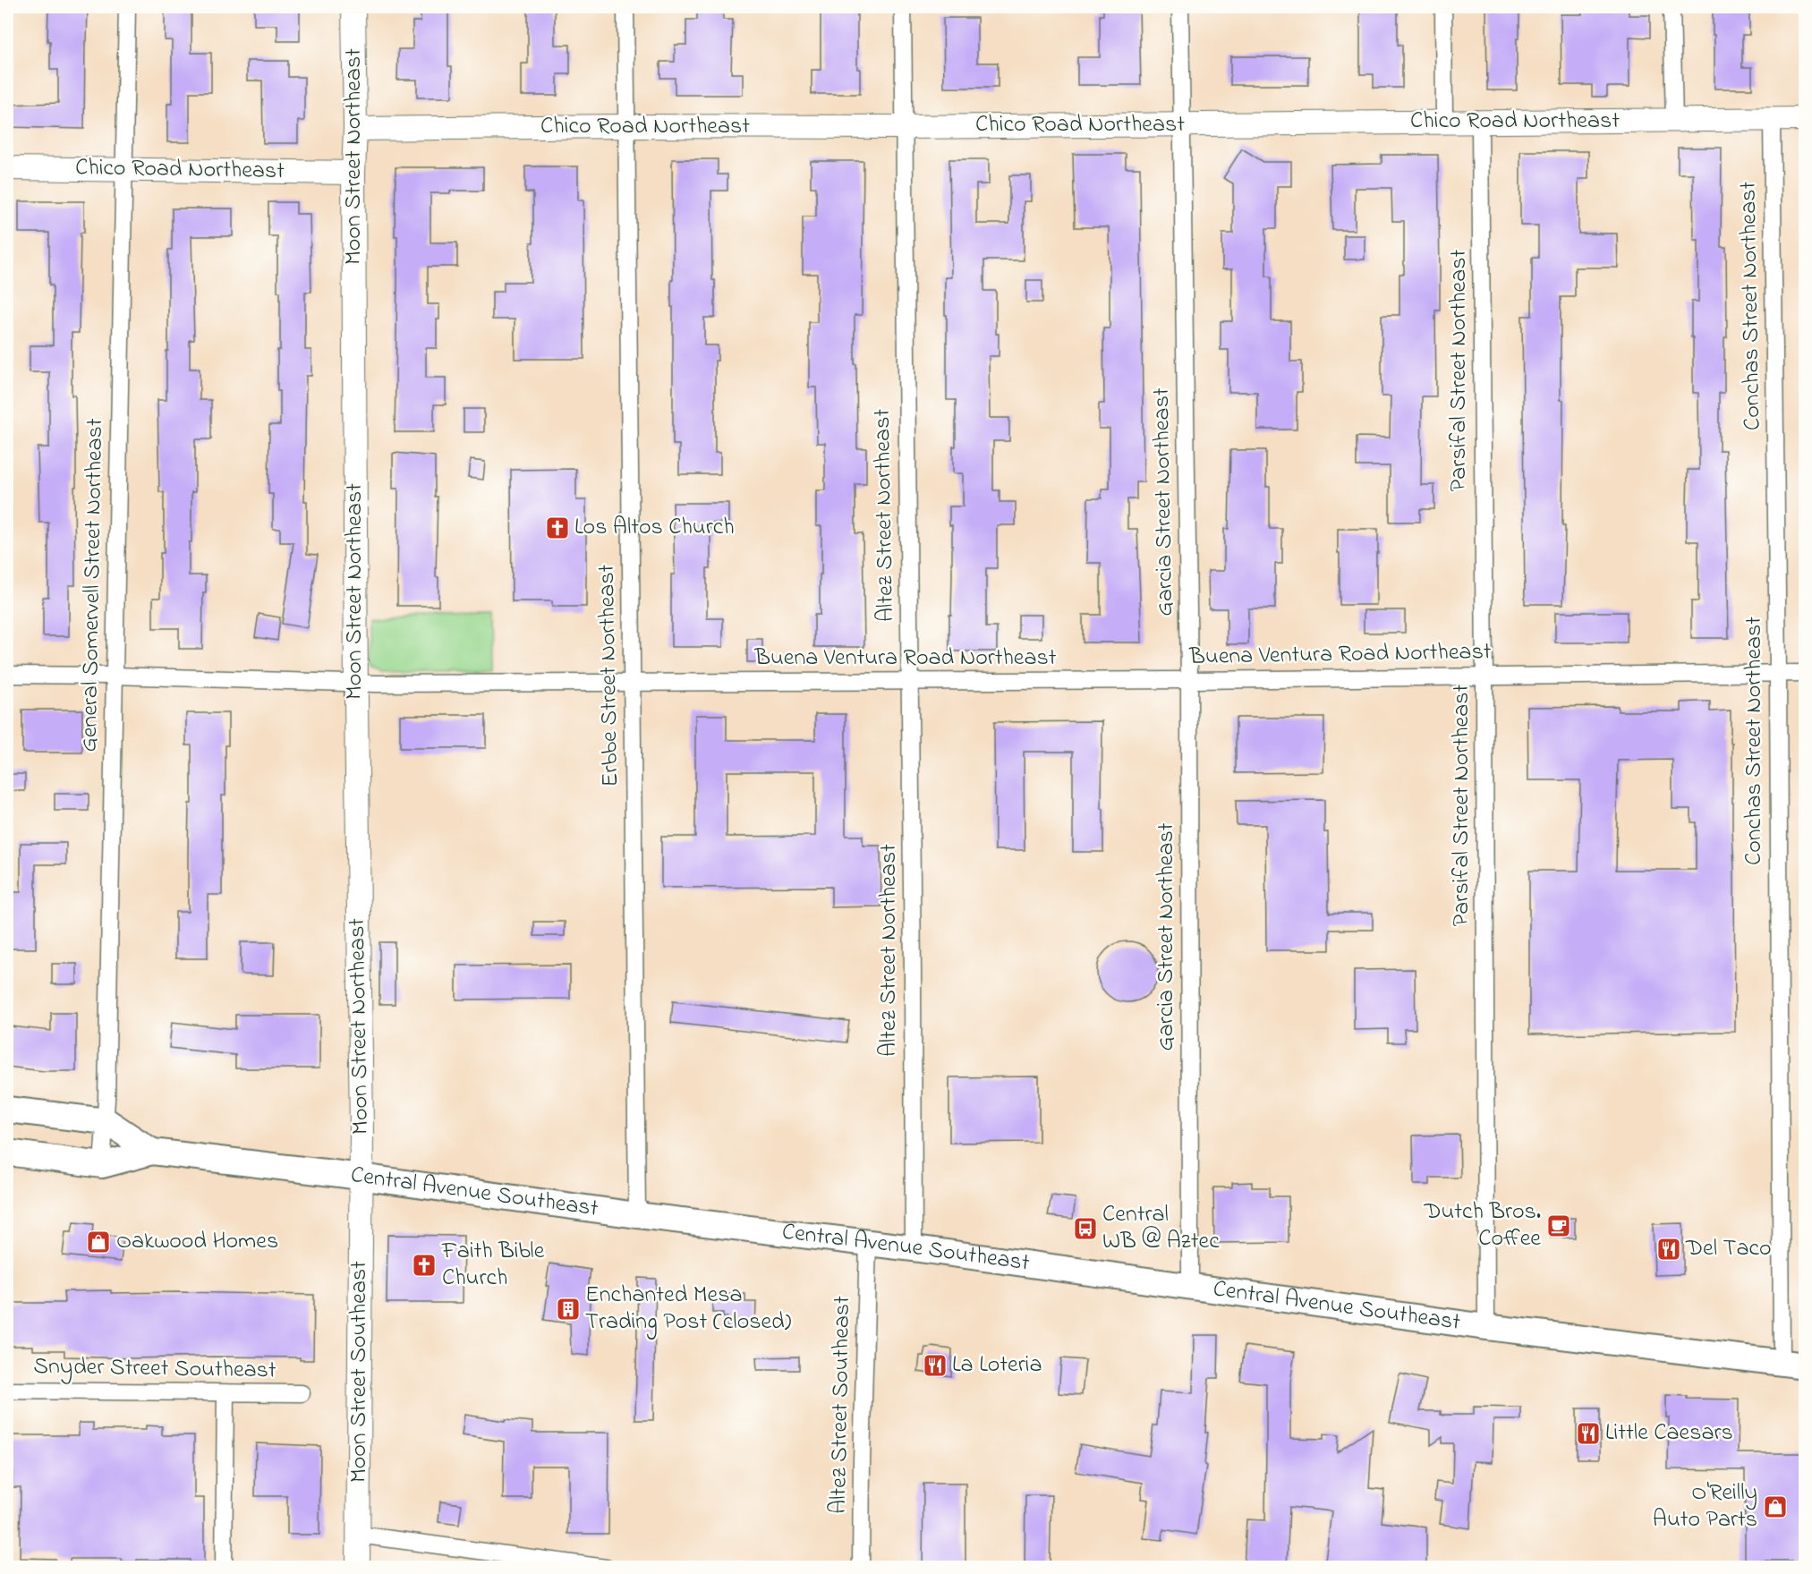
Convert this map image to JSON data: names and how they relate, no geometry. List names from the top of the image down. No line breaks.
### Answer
{"streets":{"main road":["Central Avenue Southeast"],"street":["Chico Road Northeast","Moon Street Northeast","Conchas Street Northeast","Parsifal Street Northeast","Garcia Street Northeast","Altez Street Northeast","General Somervell Street Northeast","Buena Ventura Road Northeast","Erbbe Street Northeast","Snyder Street Southeast","Moon Street Southeast","Altez Street Southeast"]},"crossings":[["Chico Road Northeast","Moon Street Northeast"],["Chico Road Northeast","Conchas Street Northeast"],["Chico Road Northeast","Parsifal Street Northeast"],["Chico Road Northeast","Garcia Street Northeast"],["Chico Road Northeast","Altez Street Northeast"],["Chico Road Northeast","General Somervell Street Northeast"],["Chico Road Northeast","Erbbe Street Northeast"],["Moon Street Northeast","Buena Ventura Road Northeast"],["Moon Street Northeast","Central Avenue Southeast"],["Moon Street Northeast","Moon Street Southeast"],["Conchas Street Northeast","Buena Ventura Road Northeast"],["Conchas Street Northeast","Central Avenue Southeast"],["Parsifal Street Northeast","Buena Ventura Road Northeast"],["Parsifal Street Northeast","Central Avenue Southeast"],["Garcia Street Northeast","Buena Ventura Road Northeast"],["Garcia Street Northeast","Central Avenue Southeast"],["Altez Street Northeast","Buena Ventura Road Northeast"],["Altez Street Northeast","Central Avenue Southeast"],["General Somervell Street Northeast","Buena Ventura Road Northeast"],["General Somervell Street Northeast","Central Avenue Southeast"],["Buena Ventura Road Northeast","Erbbe Street Northeast"],["Erbbe Street Northeast","Central Avenue Southeast"],["Central Avenue Southeast","Moon Street Southeast"],["Central Avenue Southeast","Altez Street Southeast"]],"places":{"church":["Los Altos Church","Faith Bible Church"],"cafe":["Dutch Bros. Coffee"],"bus stop":["Central WB @ Aztec"],"shop":["Oakwood Homes","O'Reilly Auto Parts"],"restaurant":["Del Taco","La Loteria","Little Caesars"],"building":["Enchanted Mesa Trading Post (closed)"]}}
